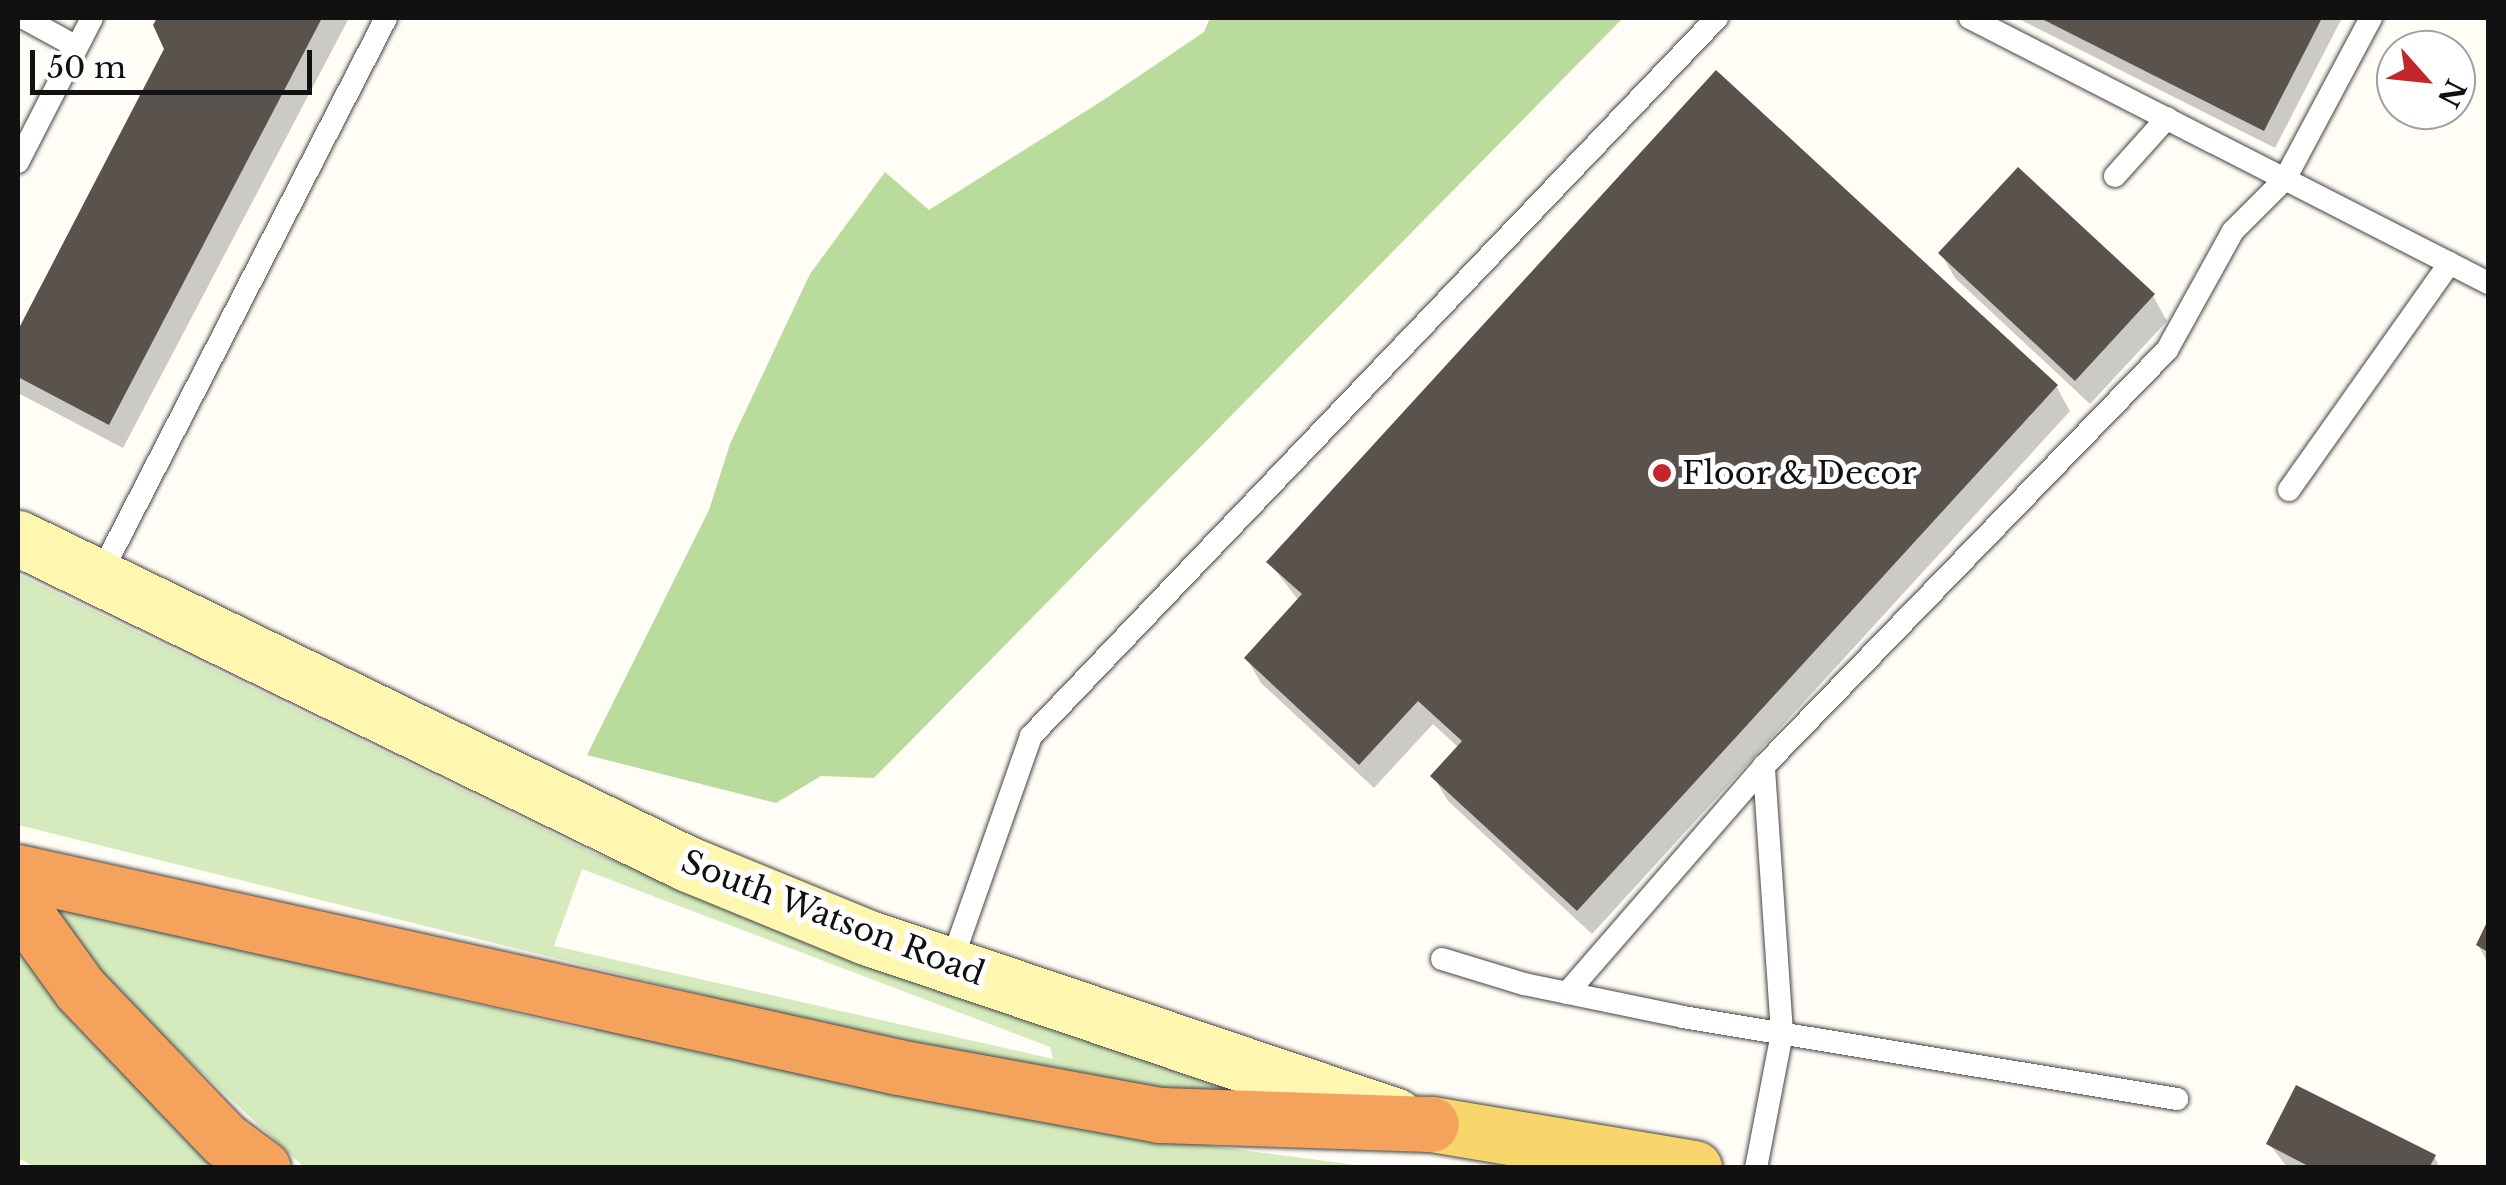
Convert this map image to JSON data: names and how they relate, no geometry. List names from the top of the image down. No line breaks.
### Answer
{"streets":{"main road":["South Watson Road"]},"places":["Floor & Decor"],"scale_bar":"50 m","north":"bottom right"}
